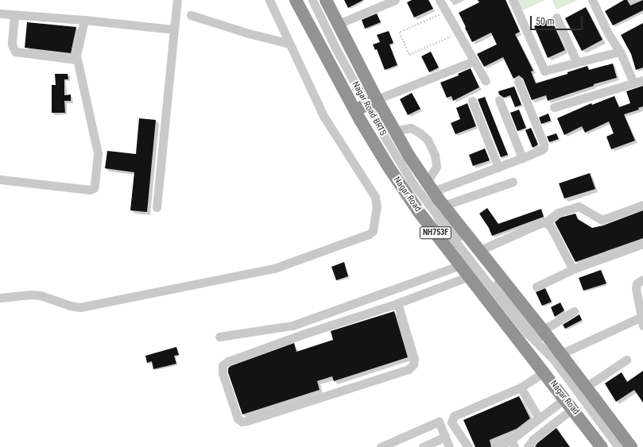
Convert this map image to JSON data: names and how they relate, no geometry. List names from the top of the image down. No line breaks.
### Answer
{"streets":{"highway":["Nagar Road","NH753F"],"street":["Nagar Road BRTS"]},"crossings":[["Nagar Road BRTS","NH753F"]],"scale_bar":"50 m"}
